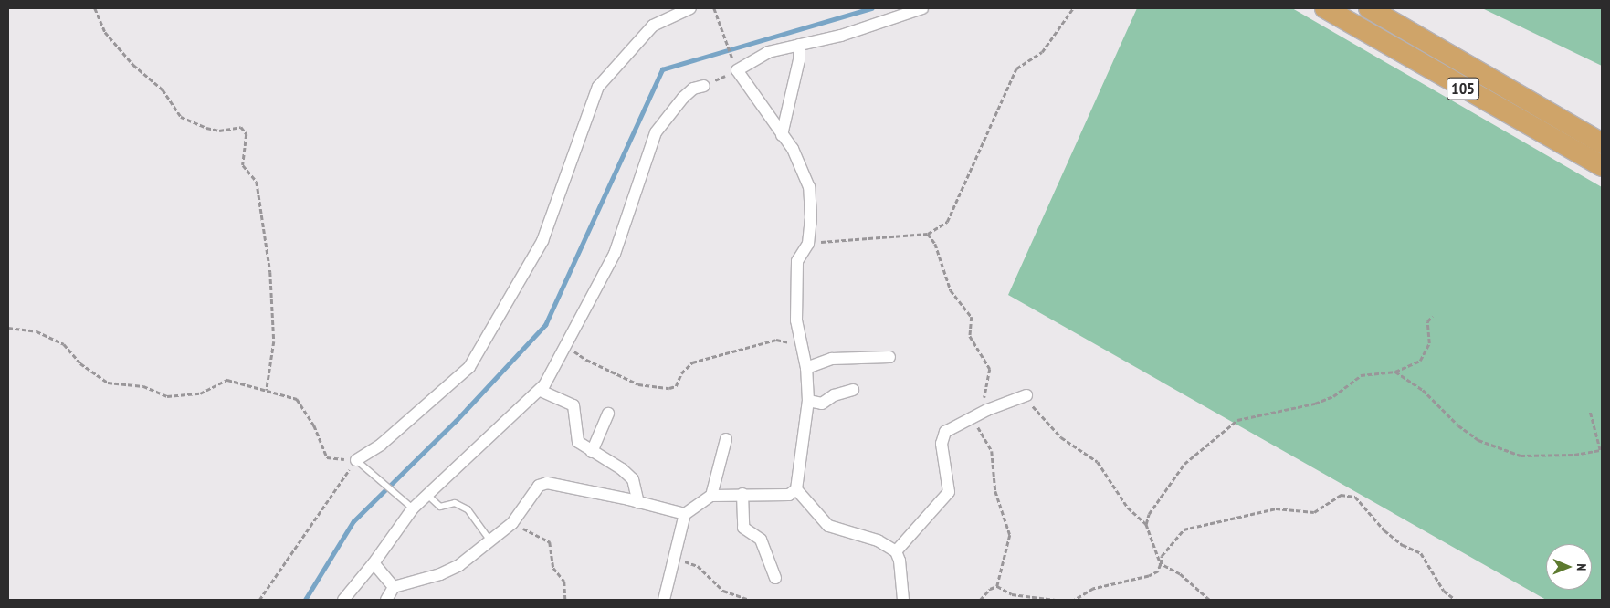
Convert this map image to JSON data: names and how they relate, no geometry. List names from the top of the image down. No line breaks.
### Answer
{"streets":{"highway":["105"]},"north":"right"}
